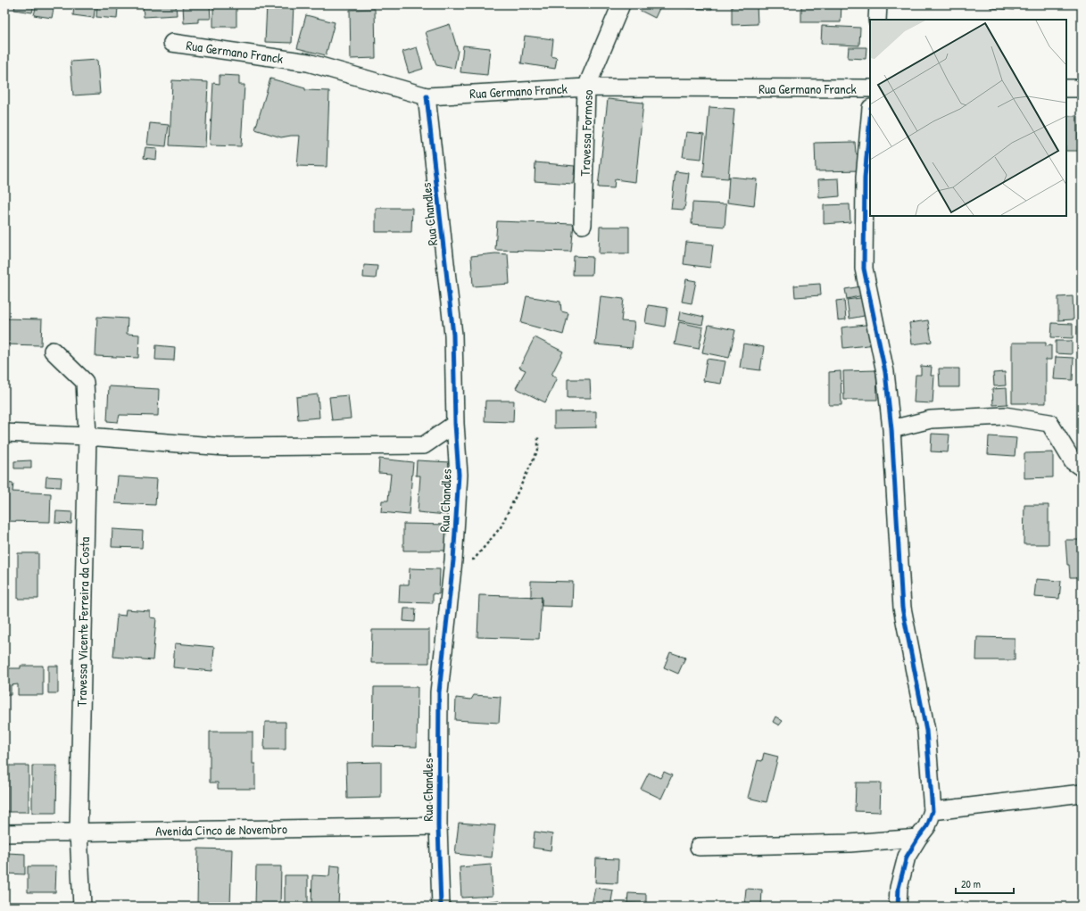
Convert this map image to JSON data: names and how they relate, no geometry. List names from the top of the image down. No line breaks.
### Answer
{"streets":{"street":["Rua Germano Franck","Travessa Formoso","Rua Chandles","Travessa Vicente Ferreira da Costa","Avenida Cinco de Novembro"]},"crossings":[["Rua Germano Franck","Travessa Formoso"],["Rua Germano Franck","Rua Chandles"],["Rua Chandles","Avenida Cinco de Novembro"],["Travessa Vicente Ferreira da Costa","Avenida Cinco de Novembro"]],"scale_bar":"20 m"}
